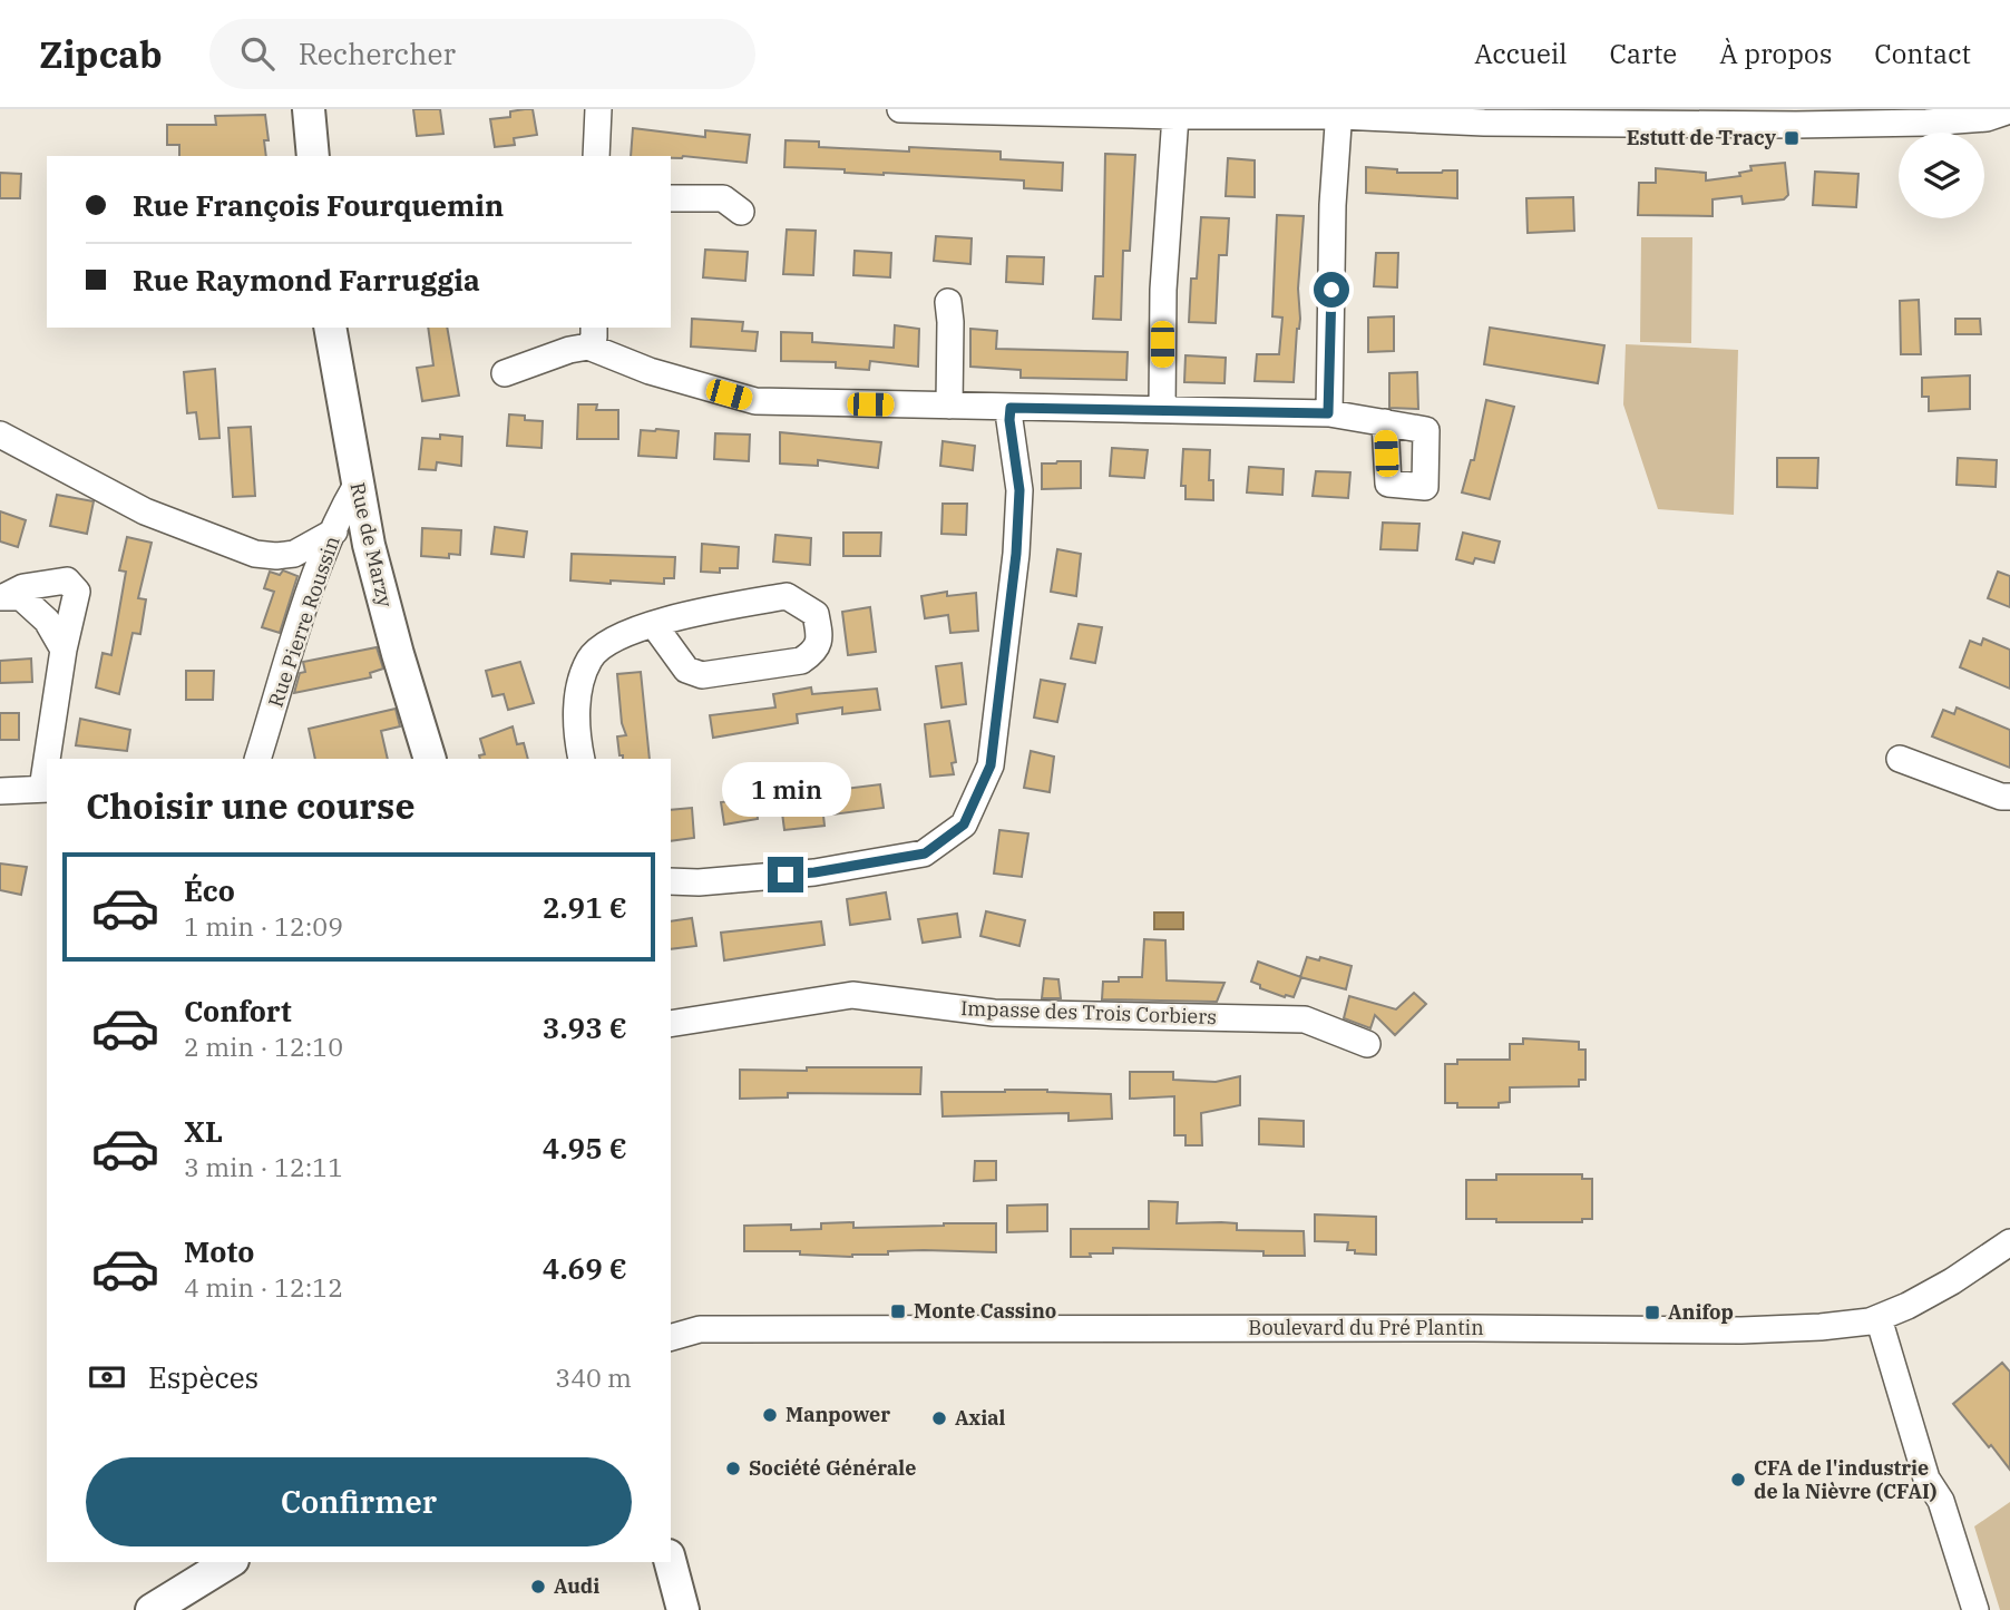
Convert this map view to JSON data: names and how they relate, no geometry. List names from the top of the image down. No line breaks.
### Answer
{"streets":{"main road":["Rue de Marzy"],"street":["Rue Pierre Roussin","Impasse des Trois Corbiers","Boulevard du Pré Plantin"]},"crossings":[["Rue de Marzy","Rue Pierre Roussin"]],"places":{"transit":["Estutt de Tracy","Monte Cassino","Anifop"],"other":["Manpower","Axial","Société Générale","CFA de l'industrie de la Nièvre (CFAI)","Audi"]},"page":{"header":"Zipcab","search":"Rechercher","nav":["Accueil","Carte","À propos","Contact"],"banner":["Rue François Fourquemin","Rue Raymond Farruggia"],"heading":"Choisir une course","bubble":"1 min","list":[{"name":"Éco","note":"1 min · 12:09","value":"2.91 €"},{"name":"Confort","note":"2 min · 12:10","value":"3.93 €"},{"name":"XL","note":"3 min · 12:11","value":"4.95 €"},{"name":"Moto","note":"4 min · 12:12","value":"4.69 €"}],"pay":["Espèces","340 m"],"buttons":"Confirmer"}}
